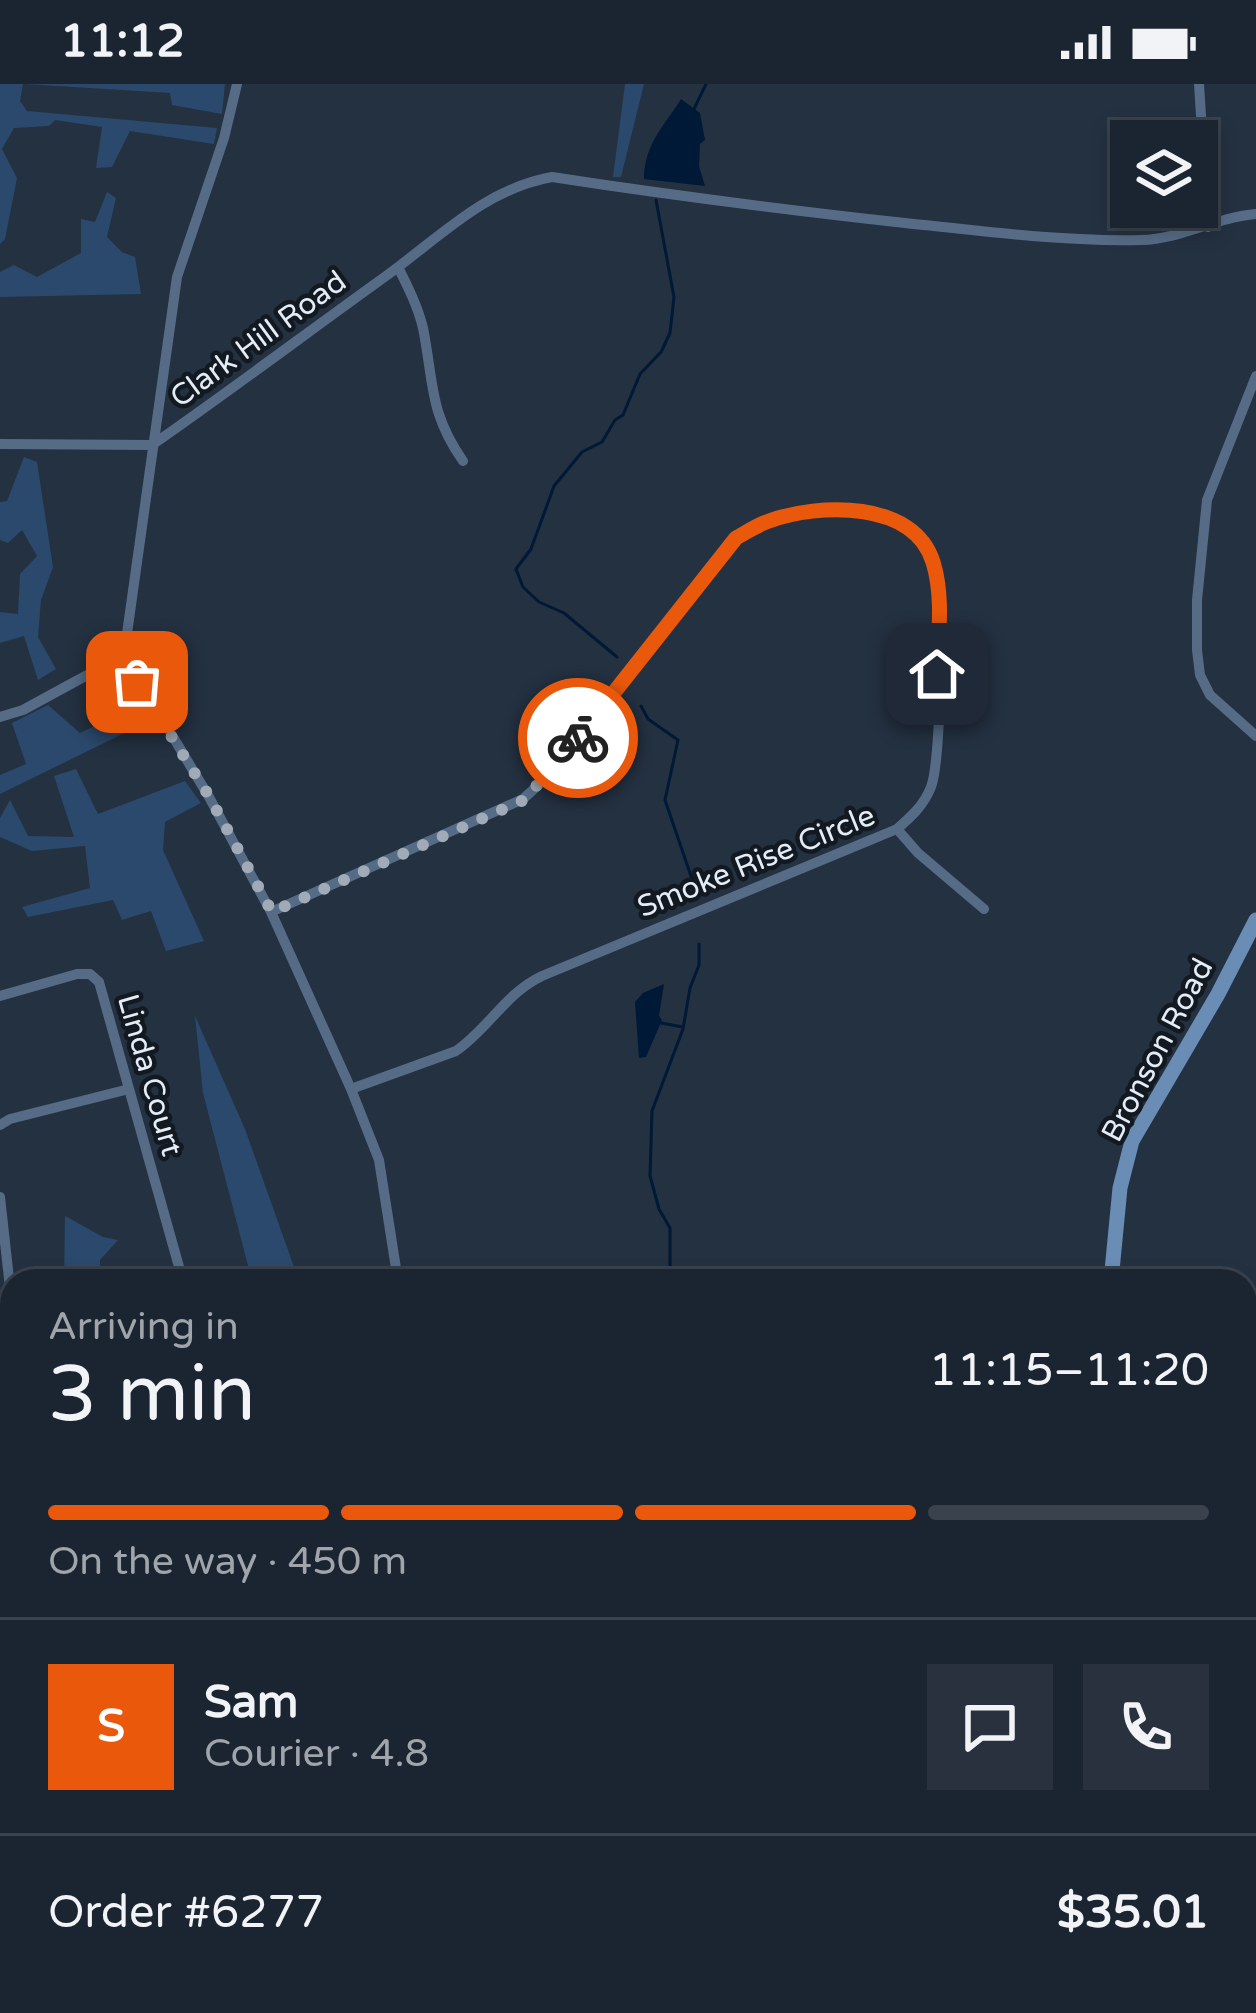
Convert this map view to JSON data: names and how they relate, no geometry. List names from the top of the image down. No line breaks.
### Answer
{"streets":{"street":["Clark Hill Road","Smoke Rise Circle","Bronson Road","Linda Court"]},"page":{"status":"11:12","heading":["3 min","Arriving in","11:15–11:20"],"panel":["Sam","Courier · 4.8","Order #6277","$35.01"],"bar":"On the way · 450 m","round":"S"}}
